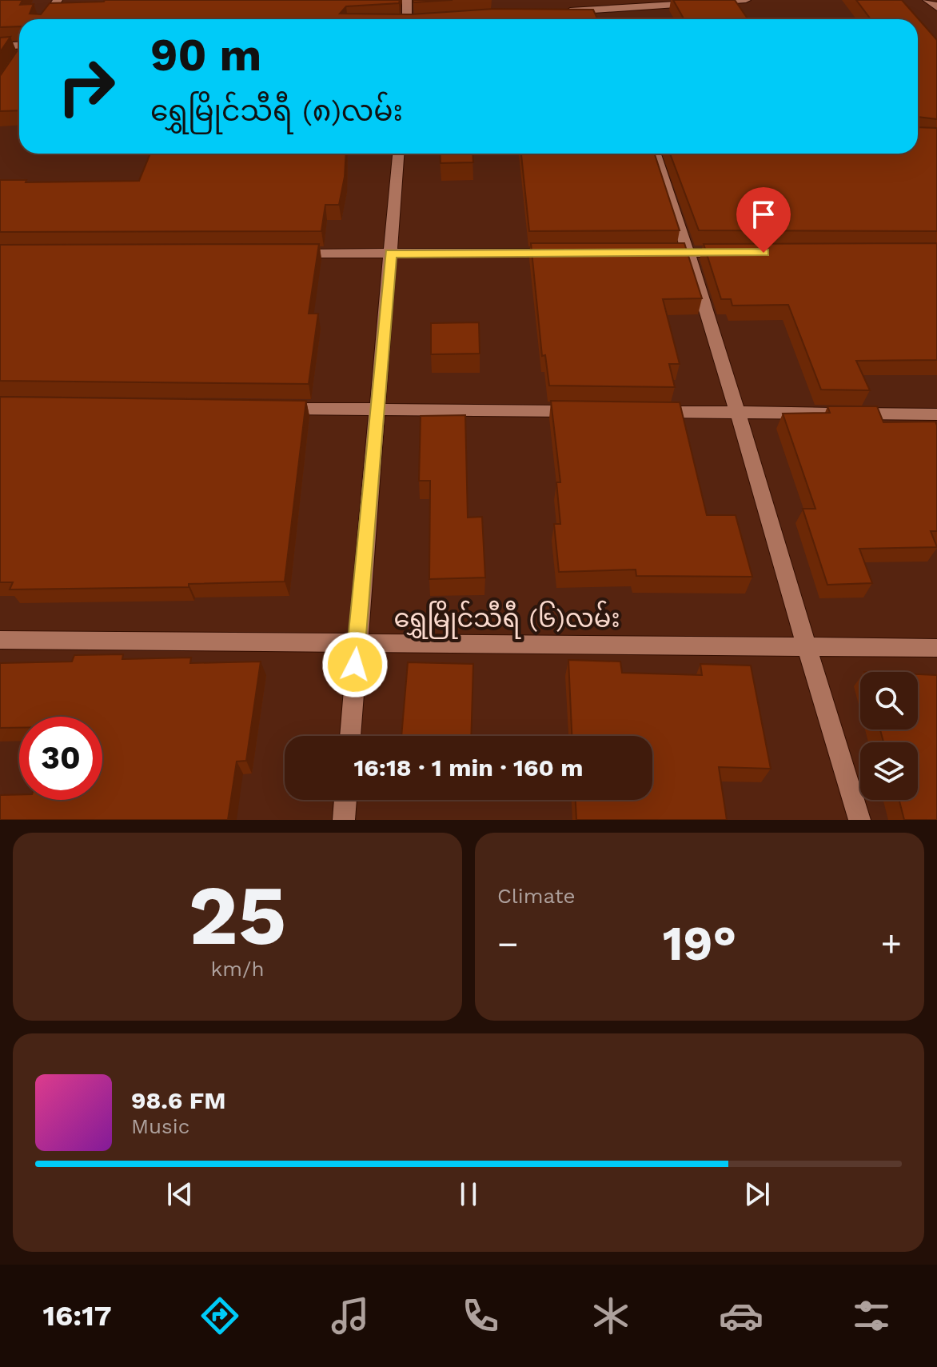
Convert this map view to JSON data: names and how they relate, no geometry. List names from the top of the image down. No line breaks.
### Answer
{"streets":{"street":["ရွှေမြိုင်သီရီ (၆)လမ်း"]},"page":{"turn":["90 m","ရွှေမြိုင်သီရီ (၈)လမ်း"],"limit":"30","trip":"16:18 · 1 min · 160 m","tile":[["25","km/h"],"Climate"],"heat":["−","19°","+"],"song":["98.6 FM","Music"],"tabs":"16:17"}}
